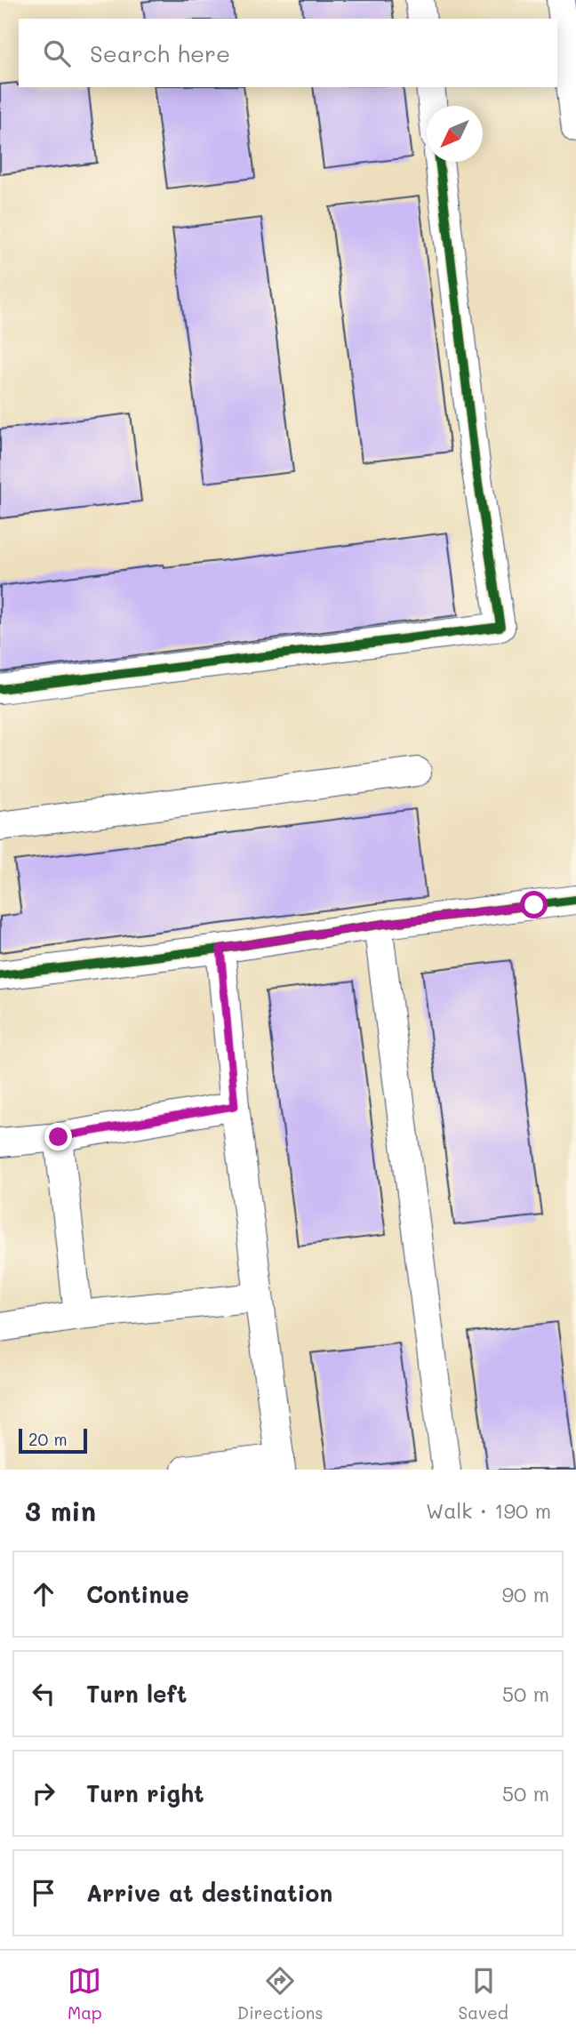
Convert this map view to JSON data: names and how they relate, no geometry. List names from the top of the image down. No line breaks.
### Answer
{"scale_bar":"20 m","north":"bottom left","page":{"search":"Search here","scale":"20 m","heading":["3 min","Walk · 190 m"],"list":[["Continue","90 m"],["Turn left","50 m"],["Turn right","50 m"],"Arrive at destination"],"nav":["Map","Directions","Saved"]}}
